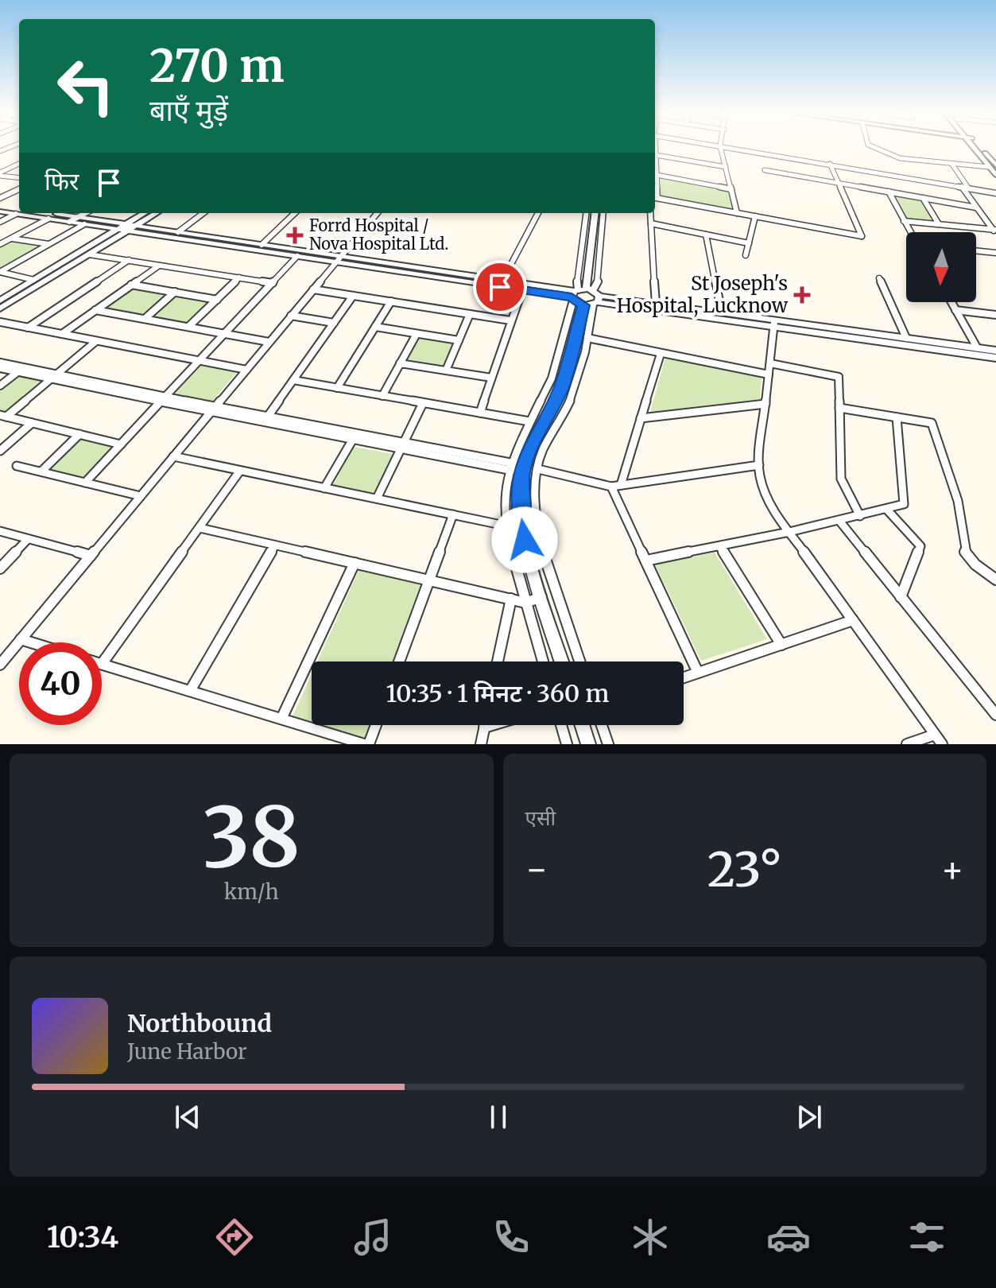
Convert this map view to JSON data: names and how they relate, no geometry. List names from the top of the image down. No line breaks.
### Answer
{"places":{"health":["Forrd Hospital / Nova Hospital Ltd.","St Joseph's Hospital, Lucknow"]},"north":"bottom","page":{"turn":["270 m","बाएँ मुड़ें"],"then":"फिर","limit":"40","trip":"10:35 · 1 मिनट · 360 m","tile":[["38","km/h"],"एसी"],"heat":["−","23°","+"],"song":["Northbound","June Harbor"],"tabs":"10:34"}}
